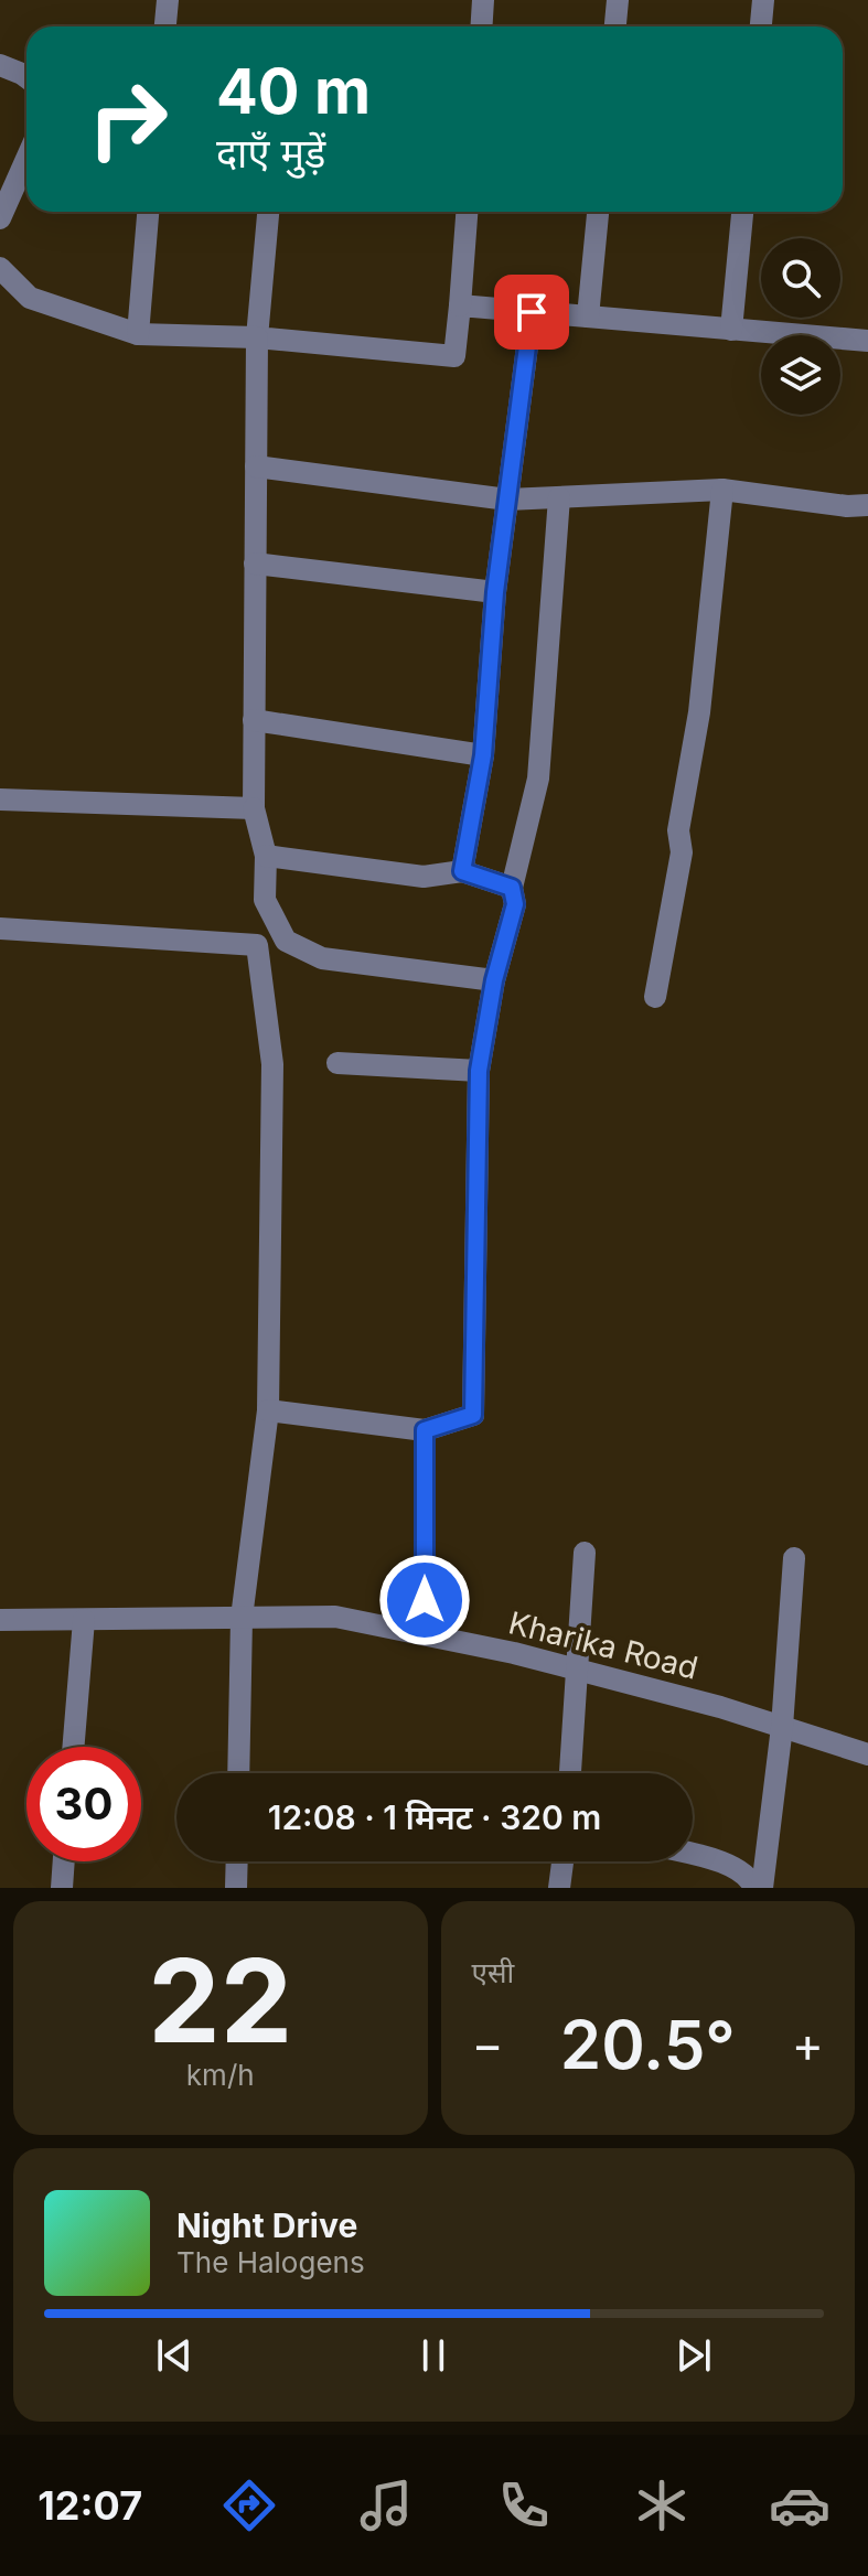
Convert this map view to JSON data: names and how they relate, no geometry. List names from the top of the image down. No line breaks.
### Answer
{"streets":{"street":["Kharika Road"]},"page":{"turn":["40 m","दाएँ मुड़ें"],"limit":"30","trip":"12:08 · 1 मिनट · 320 m","tile":[["22","km/h"],"एसी"],"heat":["−","20.5°","+"],"song":["Night Drive","The Halogens"],"tabs":"12:07"}}
